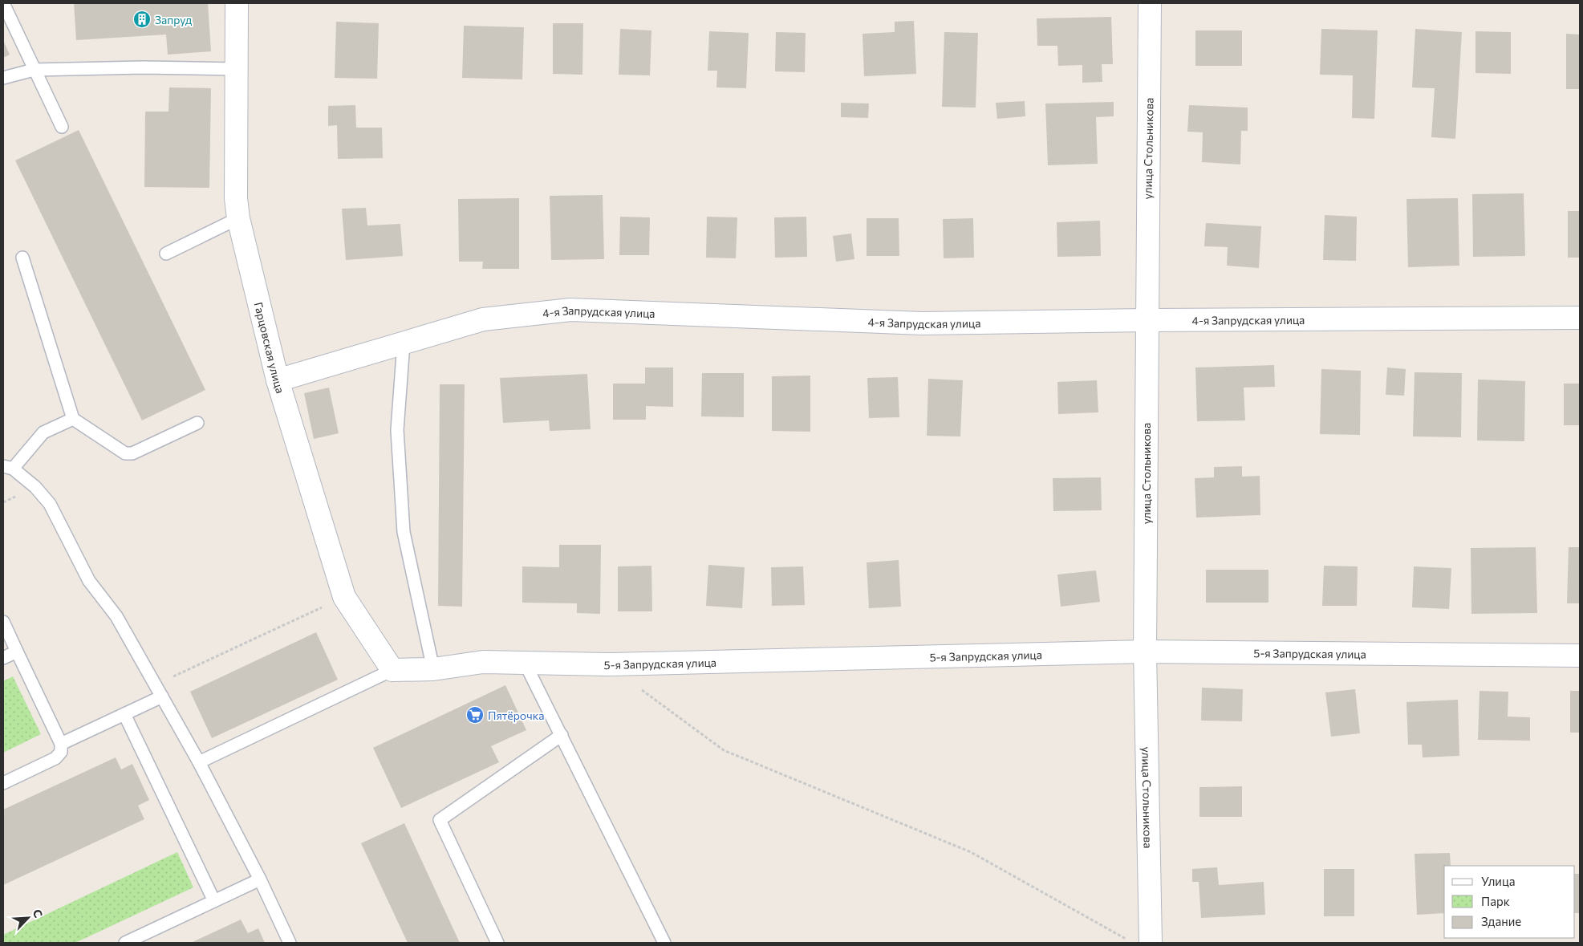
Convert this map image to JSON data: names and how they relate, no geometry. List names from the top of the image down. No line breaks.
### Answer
{"streets":{"street":["улица Стольникова","4-я Запрудская улица","Гарцовская улица","5-я Запрудская улица"]},"crossings":[["улица Стольникова","4-я Запрудская улица"],["улица Стольникова","5-я Запрудская улица"],["4-я Запрудская улица","Гарцовская улица"],["Гарцовская улица","5-я Запрудская улица"]],"places":{"building":["Запруд"],"supermarket":["Пятёрочка"]},"legend":["Улица","Парк","Здание"],"north":"top right"}
